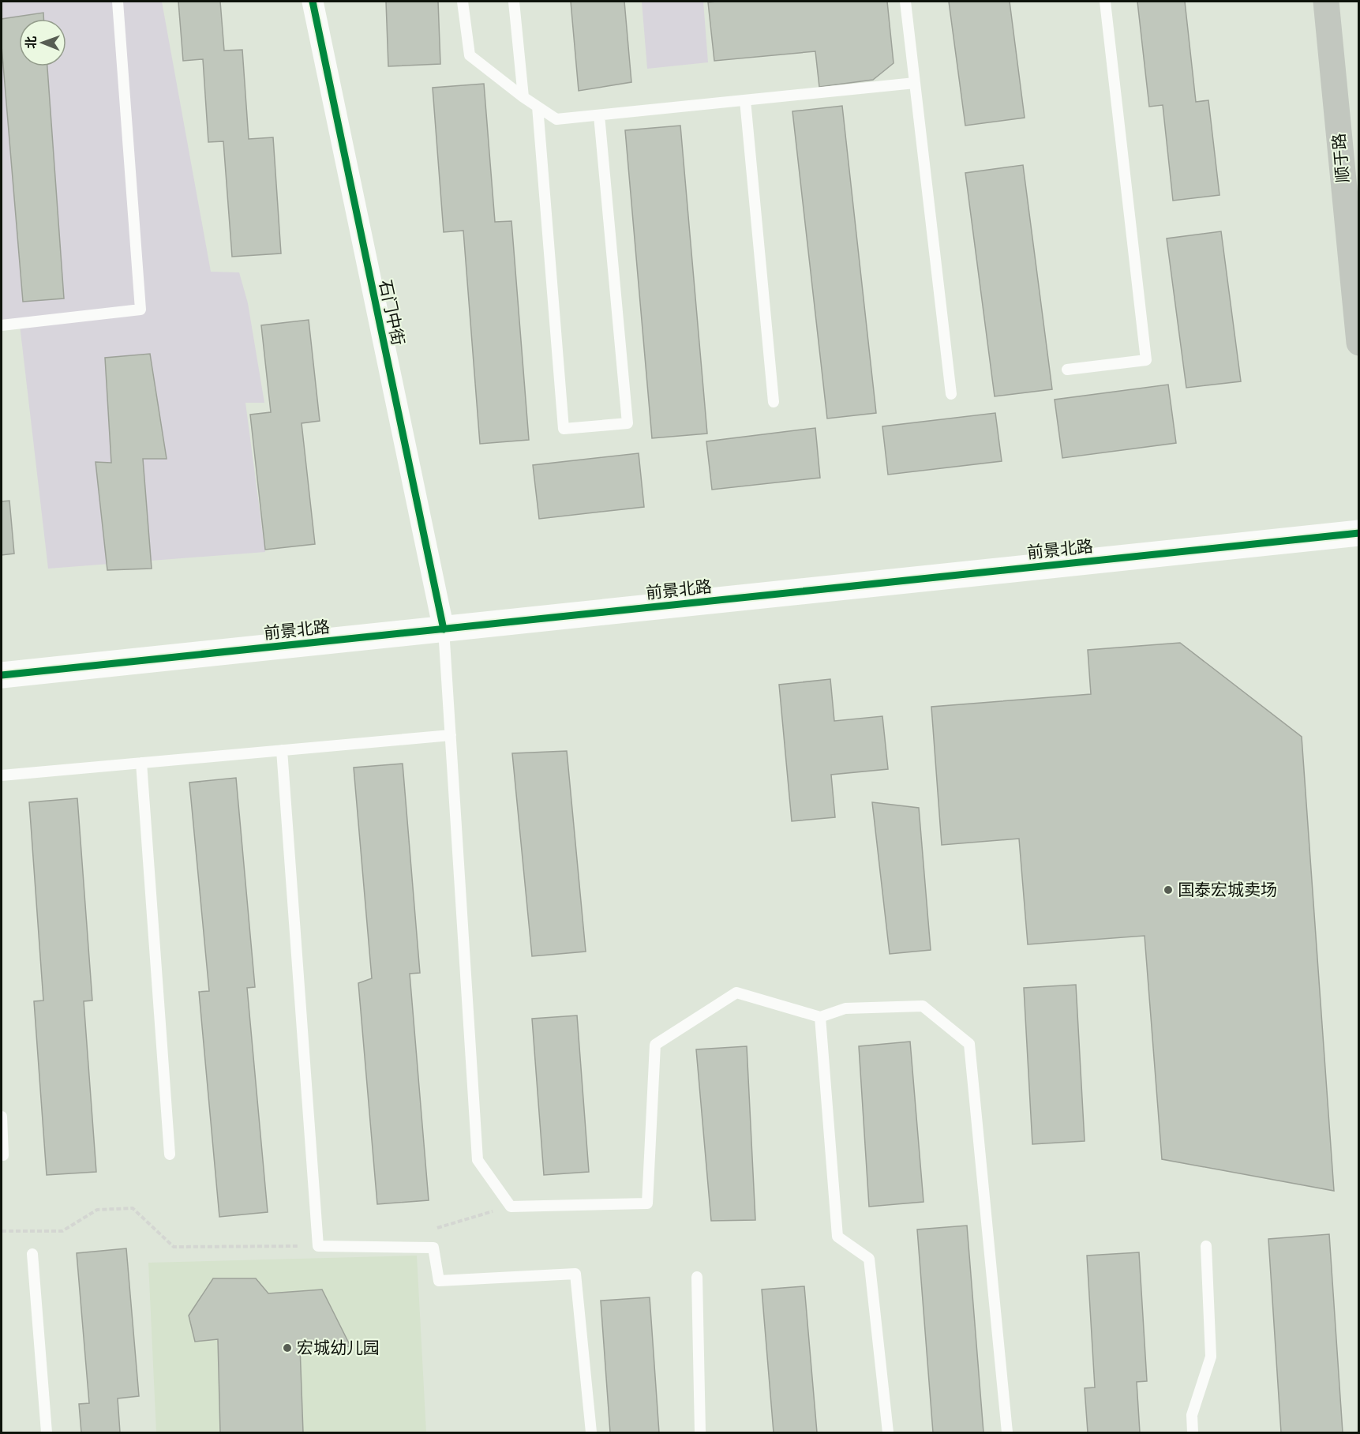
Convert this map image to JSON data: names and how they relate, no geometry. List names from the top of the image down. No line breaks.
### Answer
{"streets":{"main road":["顺于路"],"street":["石门中街","前景北路"]},"crossings":[["石门中街","前景北路"]],"places":["国泰宏城卖场","宏城幼儿园"],"north":"left"}
